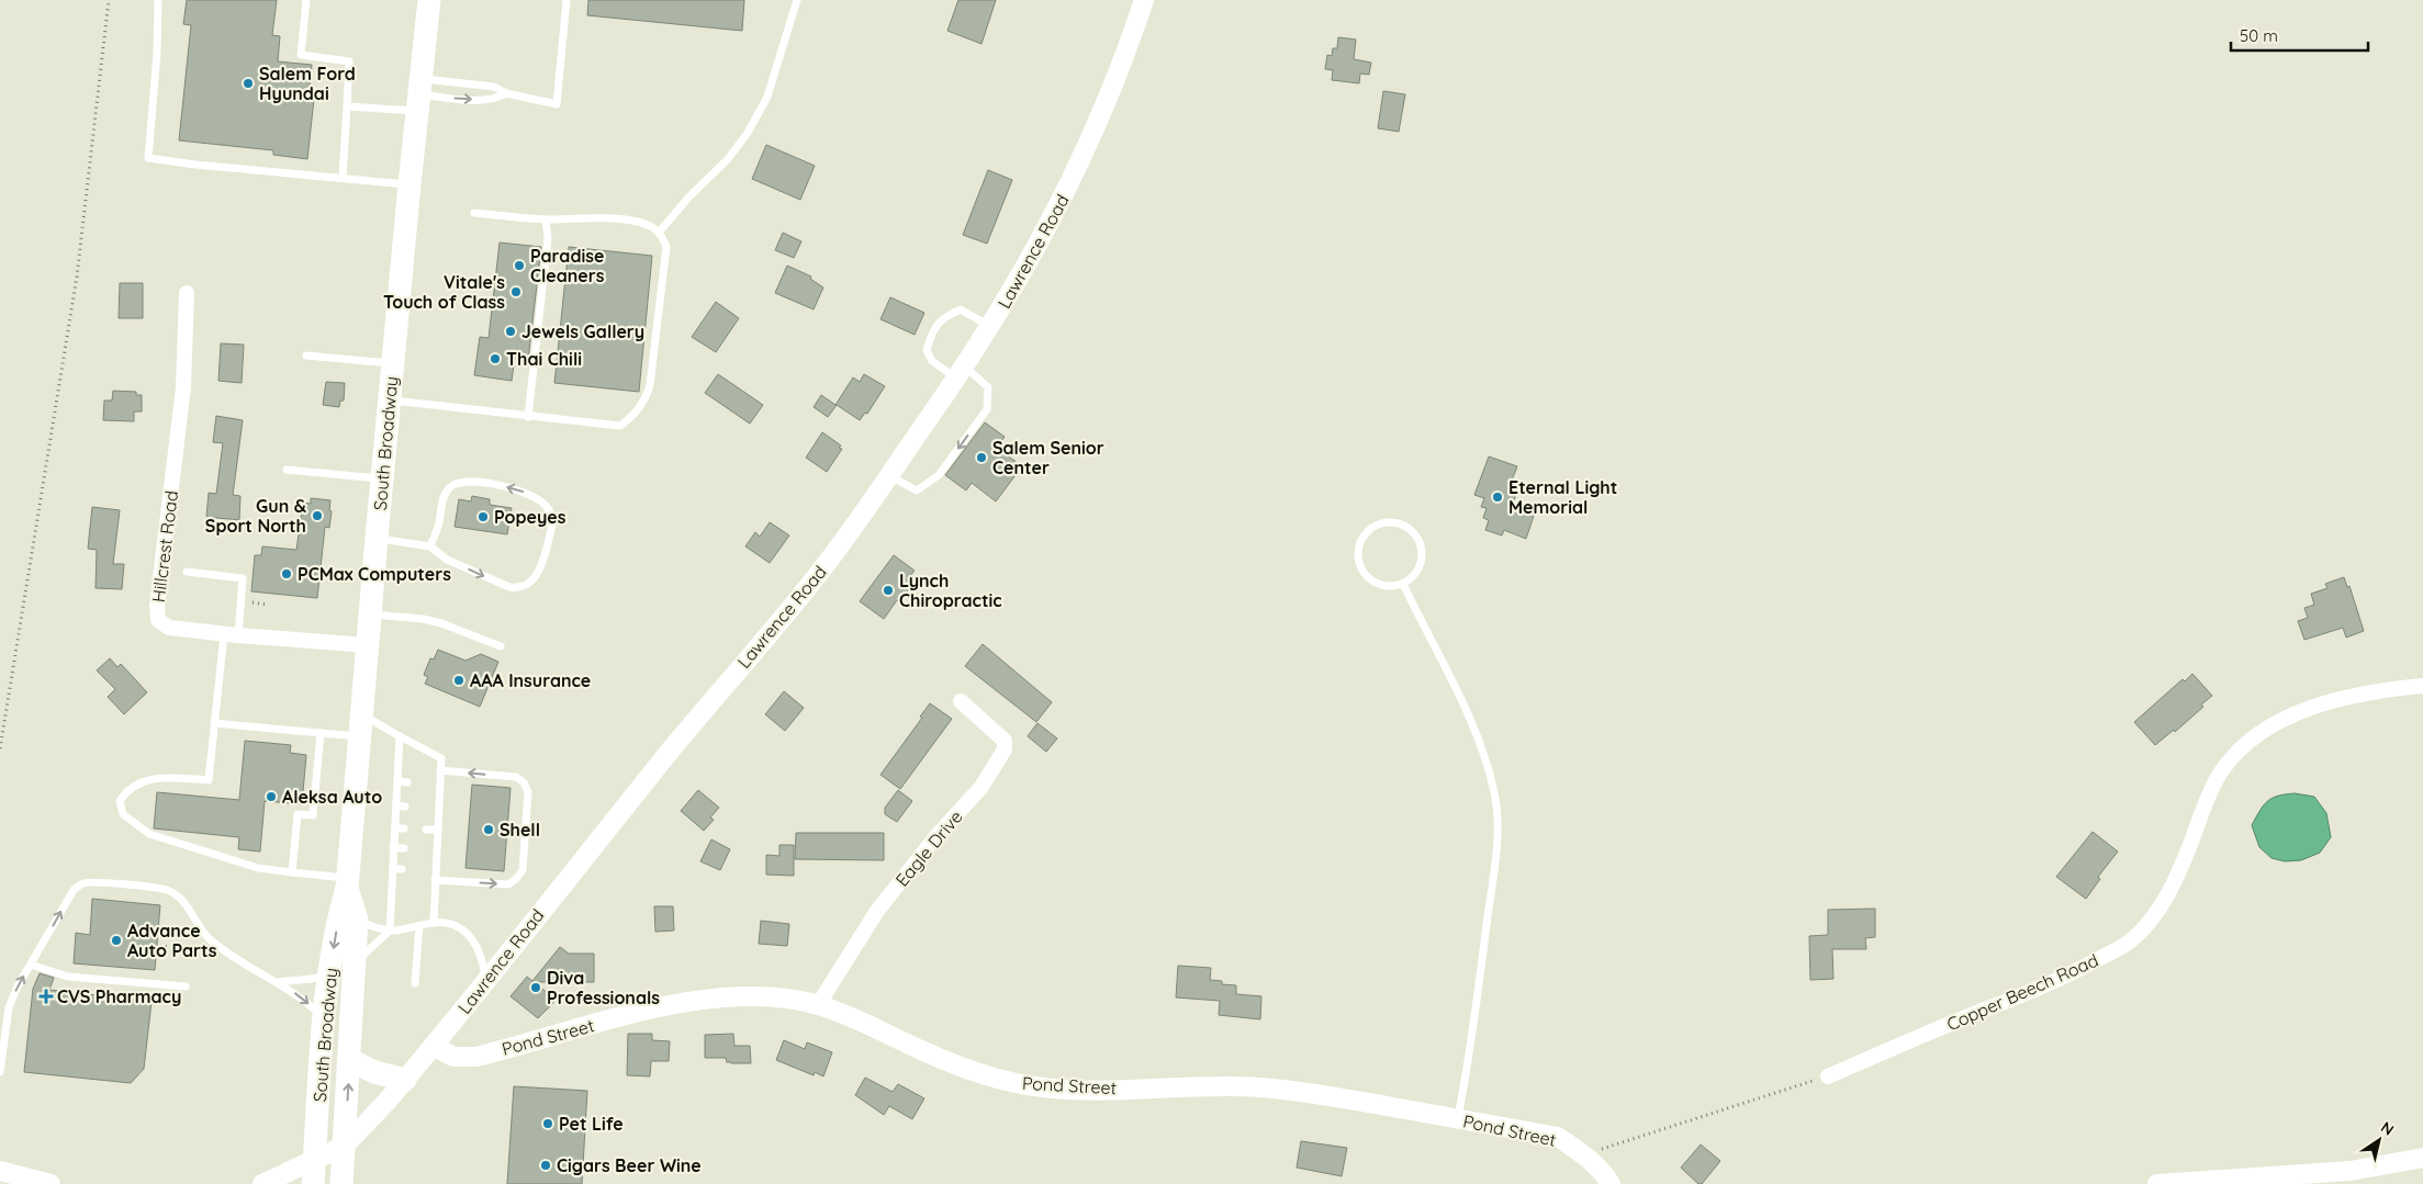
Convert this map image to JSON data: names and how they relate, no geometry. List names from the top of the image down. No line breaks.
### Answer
{"streets":{"main road":["South Broadway"],"street":["Lawrence Road","Hillcrest Road","Eagle Drive","Copper Beech Road","Pond Street"]},"crossings":[["Lawrence Road","South Broadway"],["Lawrence Road","Pond Street"],["South Broadway","Hillcrest Road"],["South Broadway","Pond Street"],["Eagle Drive","Pond Street"]],"places":{"other":["Salem Ford Hyundai","Paradise Cleaners","Vitale's Touch of Class","Jewels Gallery","Thai Chili","Salem Senior Center","Eternal Light Memorial","Gun & Sport North","Popeyes","PCMax Computers","Lynch Chiropractic","AAA Insurance","Aleksa Auto","Shell","Advance Auto Parts","Diva Professionals","Pet Life","Cigars Beer Wine"],"health":["CVS Pharmacy"]},"scale_bar":"50 m","north":"top right"}
